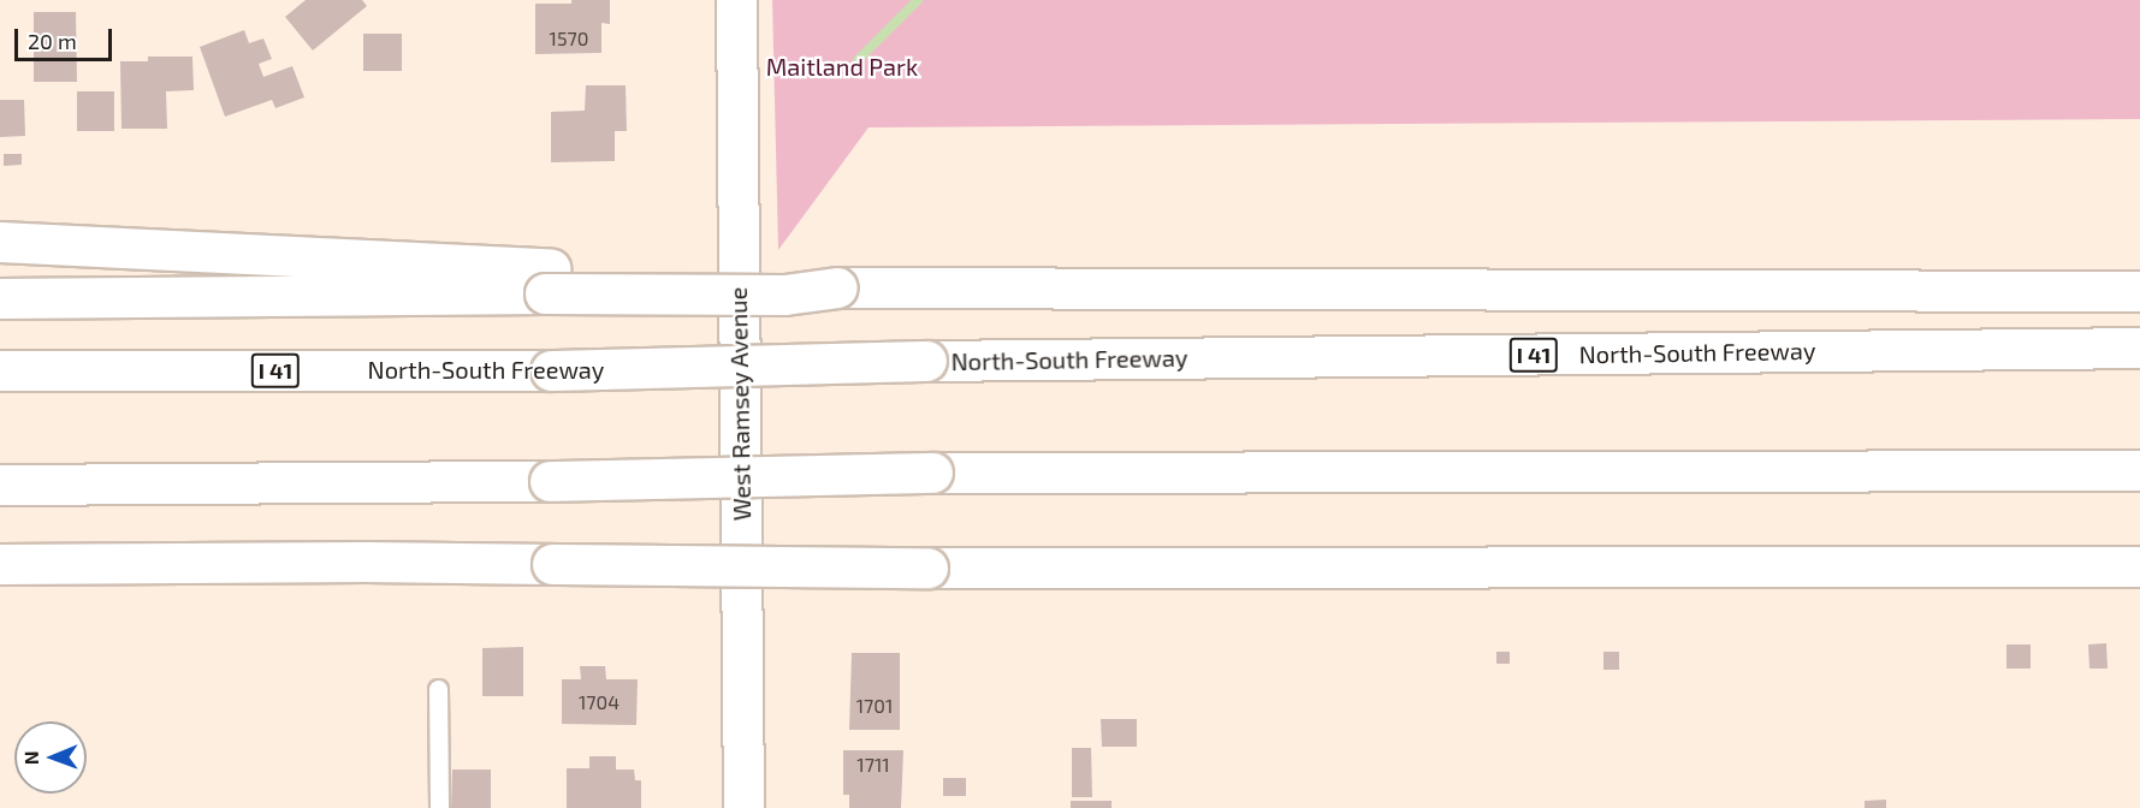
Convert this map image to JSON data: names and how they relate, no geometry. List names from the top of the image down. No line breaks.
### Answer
{"streets":{"main road":["North-South Freeway","I 41","West Ramsey Avenue"]},"parks":["Maitland Park"],"house_numbers":["1570","1704","1701","1711"],"scale_bar":"20 m","north":"left"}
